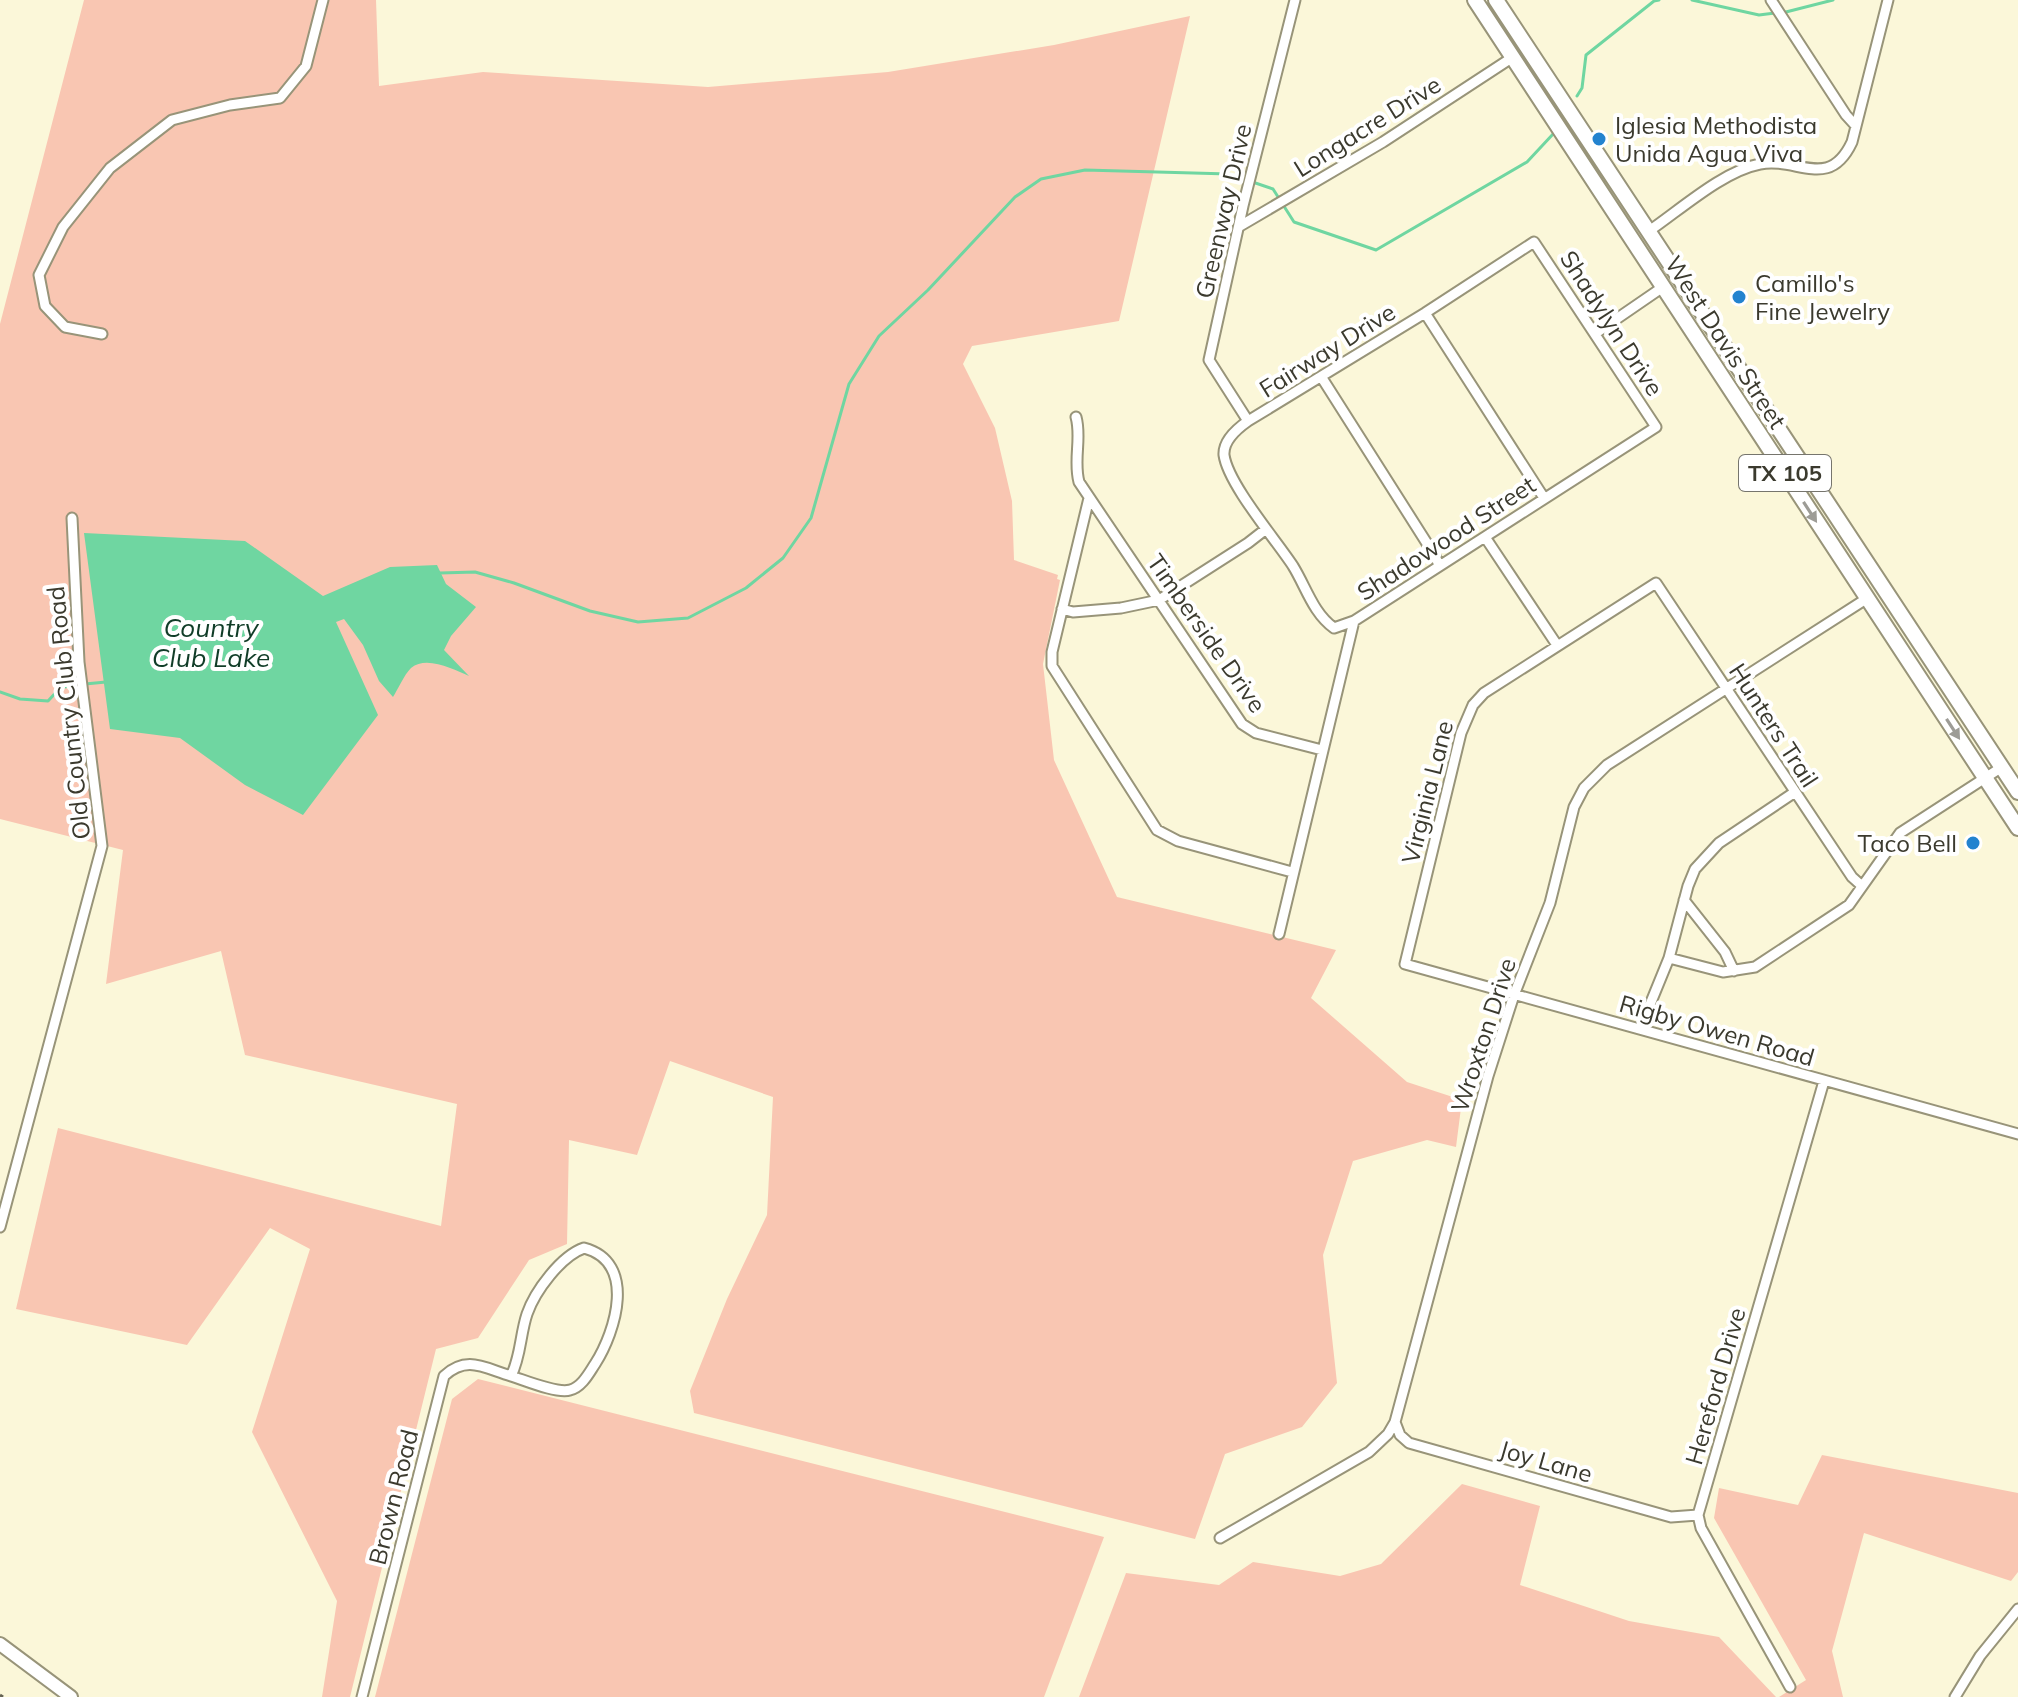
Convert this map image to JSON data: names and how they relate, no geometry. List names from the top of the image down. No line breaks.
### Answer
{"streets":{"main road":["West Davis Street","TX 105"],"street":["Longacre Drive","Greenway Drive","Shadylyn Drive","Fairway Drive","Shadowood Street","Timberside Drive","Old Country Club Road","Hunters Trail","Virginia Lane","Rigby Owen Road","Wroxton Drive","Hereford Drive","Joy Lane","Brown Road"]},"crossings":[["Longacre Drive","Greenway Drive"],["Longacre Drive","West Davis Street"],["Greenway Drive","Fairway Drive"],["Shadylyn Drive","Fairway Drive"],["Shadylyn Drive","Shadowood Street"],["West Davis Street","Wroxton Drive"],["Shadowood Street","Timberside Drive"],["Hunters Trail","Virginia Lane"],["Hunters Trail","Wroxton Drive"],["Virginia Lane","Rigby Owen Road"],["Rigby Owen Road","Wroxton Drive"],["Rigby Owen Road","Hereford Drive"],["Wroxton Drive","Joy Lane"],["Hereford Drive","Joy Lane"]],"water":["Country Club Lake"],"places":["Iglesia Methodista Unida Agua Viva","Camillo's Fine Jewelry","Taco Bell"]}
